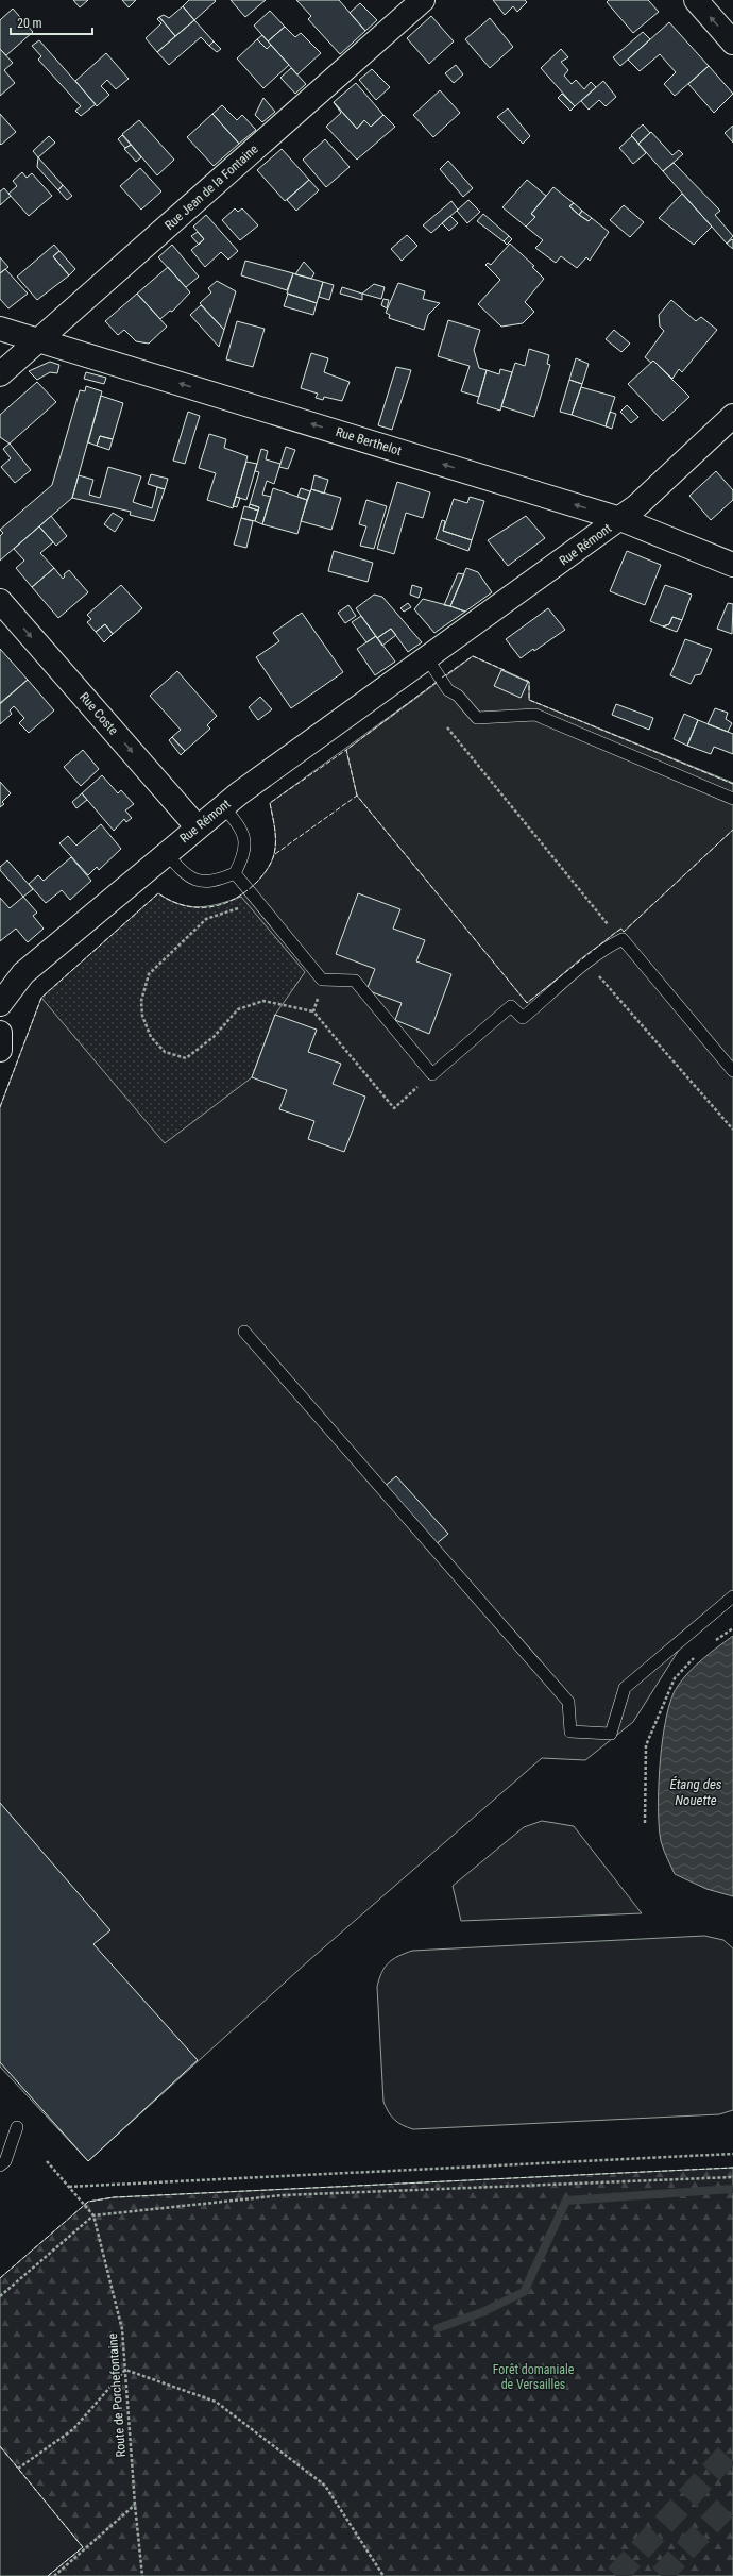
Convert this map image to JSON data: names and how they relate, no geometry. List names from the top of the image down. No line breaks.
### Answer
{"streets":{"street":["Rue Jean de la Fontaine","Rue Berthelot","Rue Rémont","Rue Coste"],"path":["Route de Porchefontaine"]},"crossings":[["Rue Jean de la Fontaine","Rue Berthelot"],["Rue Berthelot","Rue Rémont"],["Rue Rémont","Rue Coste"]],"one_way":["Rue Berthelot","Rue Coste"],"water":["Étang des Nouette"],"parks":["Forêt domaniale de Versailles"],"scale_bar":"20 m"}
